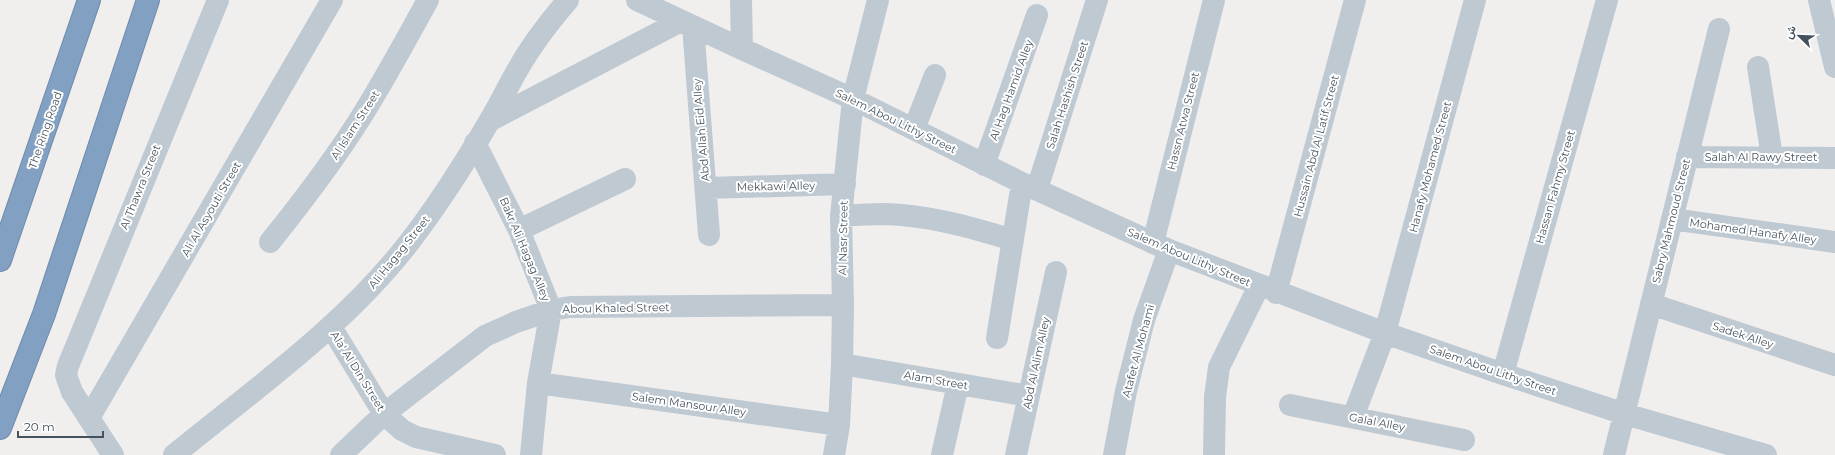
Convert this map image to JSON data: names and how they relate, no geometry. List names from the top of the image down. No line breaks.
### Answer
{"streets":{"highway":["The Ring Road"],"street":["Al Hag Hamid Alley","Salah Hashish Street","Salem Abou Lithy Street","Hassn Atwa Street","Al Islam Street","Abd Allah Eid Alley","Hussain Abd Al Latif Street","Salah Al Rawy Street","Hanafy Mohamed Street","Mekkawi Alley","Al Thawra Street","Hassan Fahmy Street","Ali Al Asyouti Street","Sabry Mahmoud Street","Mohamed Hanafy Alley","Al Nasr Street","Bakr Ali Hagag Alley","Ali Hagag Street","Abou Khaled Street","Sadek Alley","Atafet Al Mohami","Abd Al Alim Alley","Ala' Al Din Street","Alam Street","Salem Mansour Alley","Galal Alley"]},"crossings":[["Al Hag Hamid Alley","Salem Abou Lithy Street"],["Salah Hashish Street","Salem Abou Lithy Street"],["Salem Abou Lithy Street","Hassn Atwa Street"],["Salem Abou Lithy Street","Abd Allah Eid Alley"],["Salem Abou Lithy Street","Hussain Abd Al Latif Street"],["Salem Abou Lithy Street","Hanafy Mohamed Street"],["Salem Abou Lithy Street","Hassan Fahmy Street"],["Salem Abou Lithy Street","Sabry Mahmoud Street"],["Salem Abou Lithy Street","Al Nasr Street"],["Salem Abou Lithy Street","Atafet Al Mohami"],["Hassn Atwa Street","Atafet Al Mohami"],["Abd Allah Eid Alley","Mekkawi Alley"],["Salah Al Rawy Street","Sabry Mahmoud Street"],["Hanafy Mohamed Street","Galal Alley"],["Mekkawi Alley","Al Nasr Street"],["Al Thawra Street","Ali Al Asyouti Street"],["Sabry Mahmoud Street","Mohamed Hanafy Alley"],["Sabry Mahmoud Street","Sadek Alley"],["Al Nasr Street","Abou Khaled Street"],["Al Nasr Street","Alam Street"],["Al Nasr Street","Salem Mansour Alley"],["Bakr Ali Hagag Alley","Ali Hagag Street"],["Bakr Ali Hagag Alley","Abou Khaled Street"],["Bakr Ali Hagag Alley","Salem Mansour Alley"],["Ali Hagag Street","Ala' Al Din Street"],["Abou Khaled Street","Ala' Al Din Street"],["Abd Al Alim Alley","Alam Street"]],"scale_bar":"20 m","north":"top left"}
